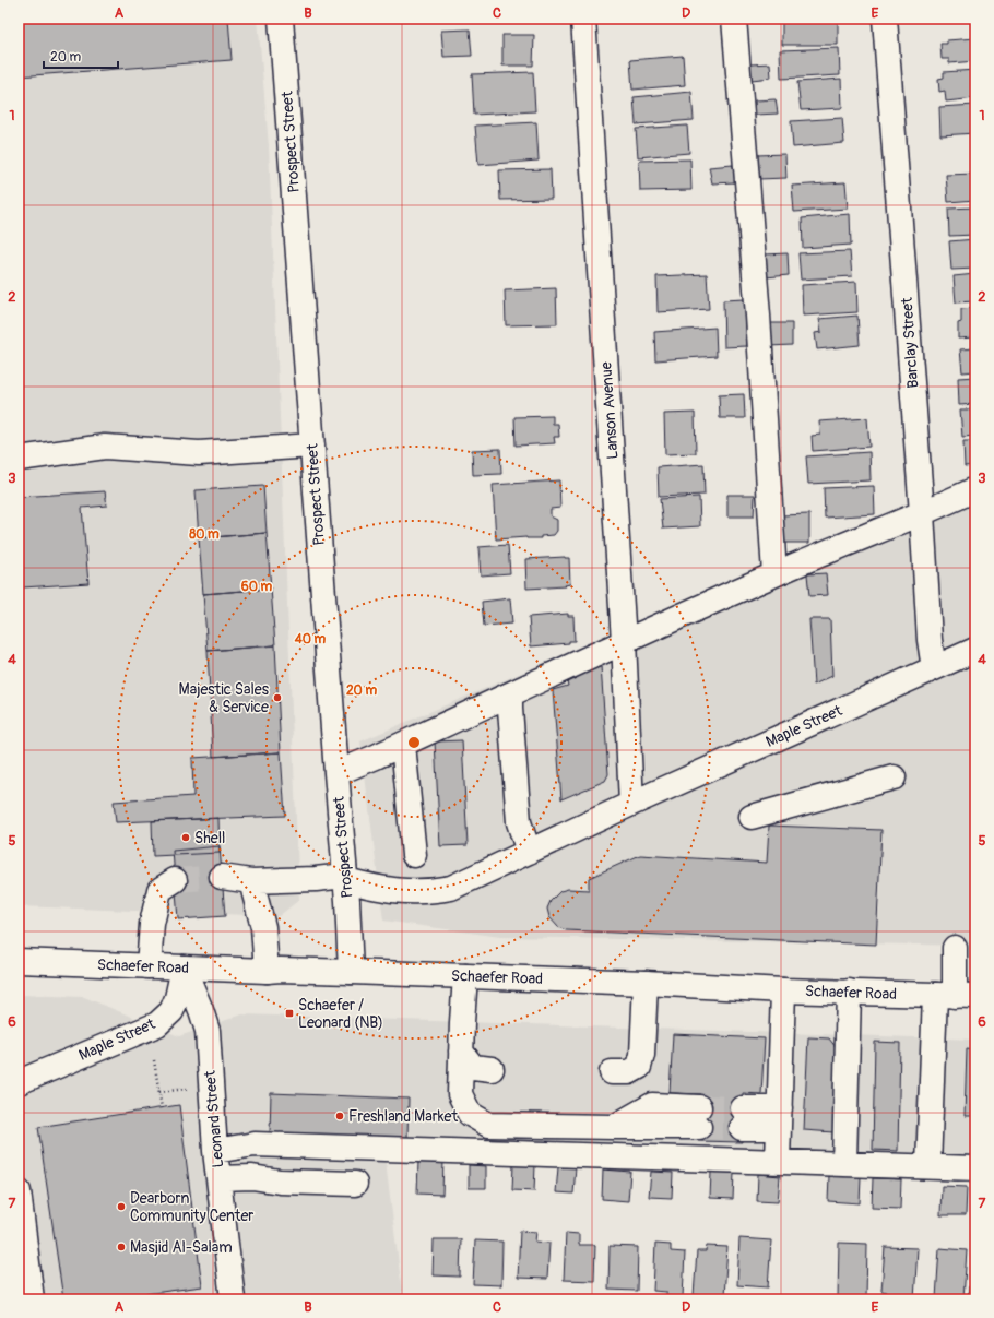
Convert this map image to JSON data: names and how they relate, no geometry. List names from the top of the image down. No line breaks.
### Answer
{"streets":{"street":["Prospect Street","Barclay Street","Lanson Avenue","Maple Street","Schaefer Road","Leonard Street"]},"crossings":[["Prospect Street","Maple Street"],["Prospect Street","Schaefer Road"],["Barclay Street","Maple Street"],["Lanson Avenue","Maple Street"],["Maple Street","Schaefer Road"],["Maple Street","Leonard Street"],["Schaefer Road","Leonard Street"]],"places":{"other":["Majestic Sales & Service","Shell","Freshland Market","Dearborn Community Center","Masjid Al-Salam"],"transit":["Schaefer / Leonard (NB)"]},"scale_bar":"20 m","grid":{"columns":["A","B","C","D","E"],"rows":["1","2","3","4","5","6","7"]},"rings":["80 m","60 m","40 m","20 m"]}
